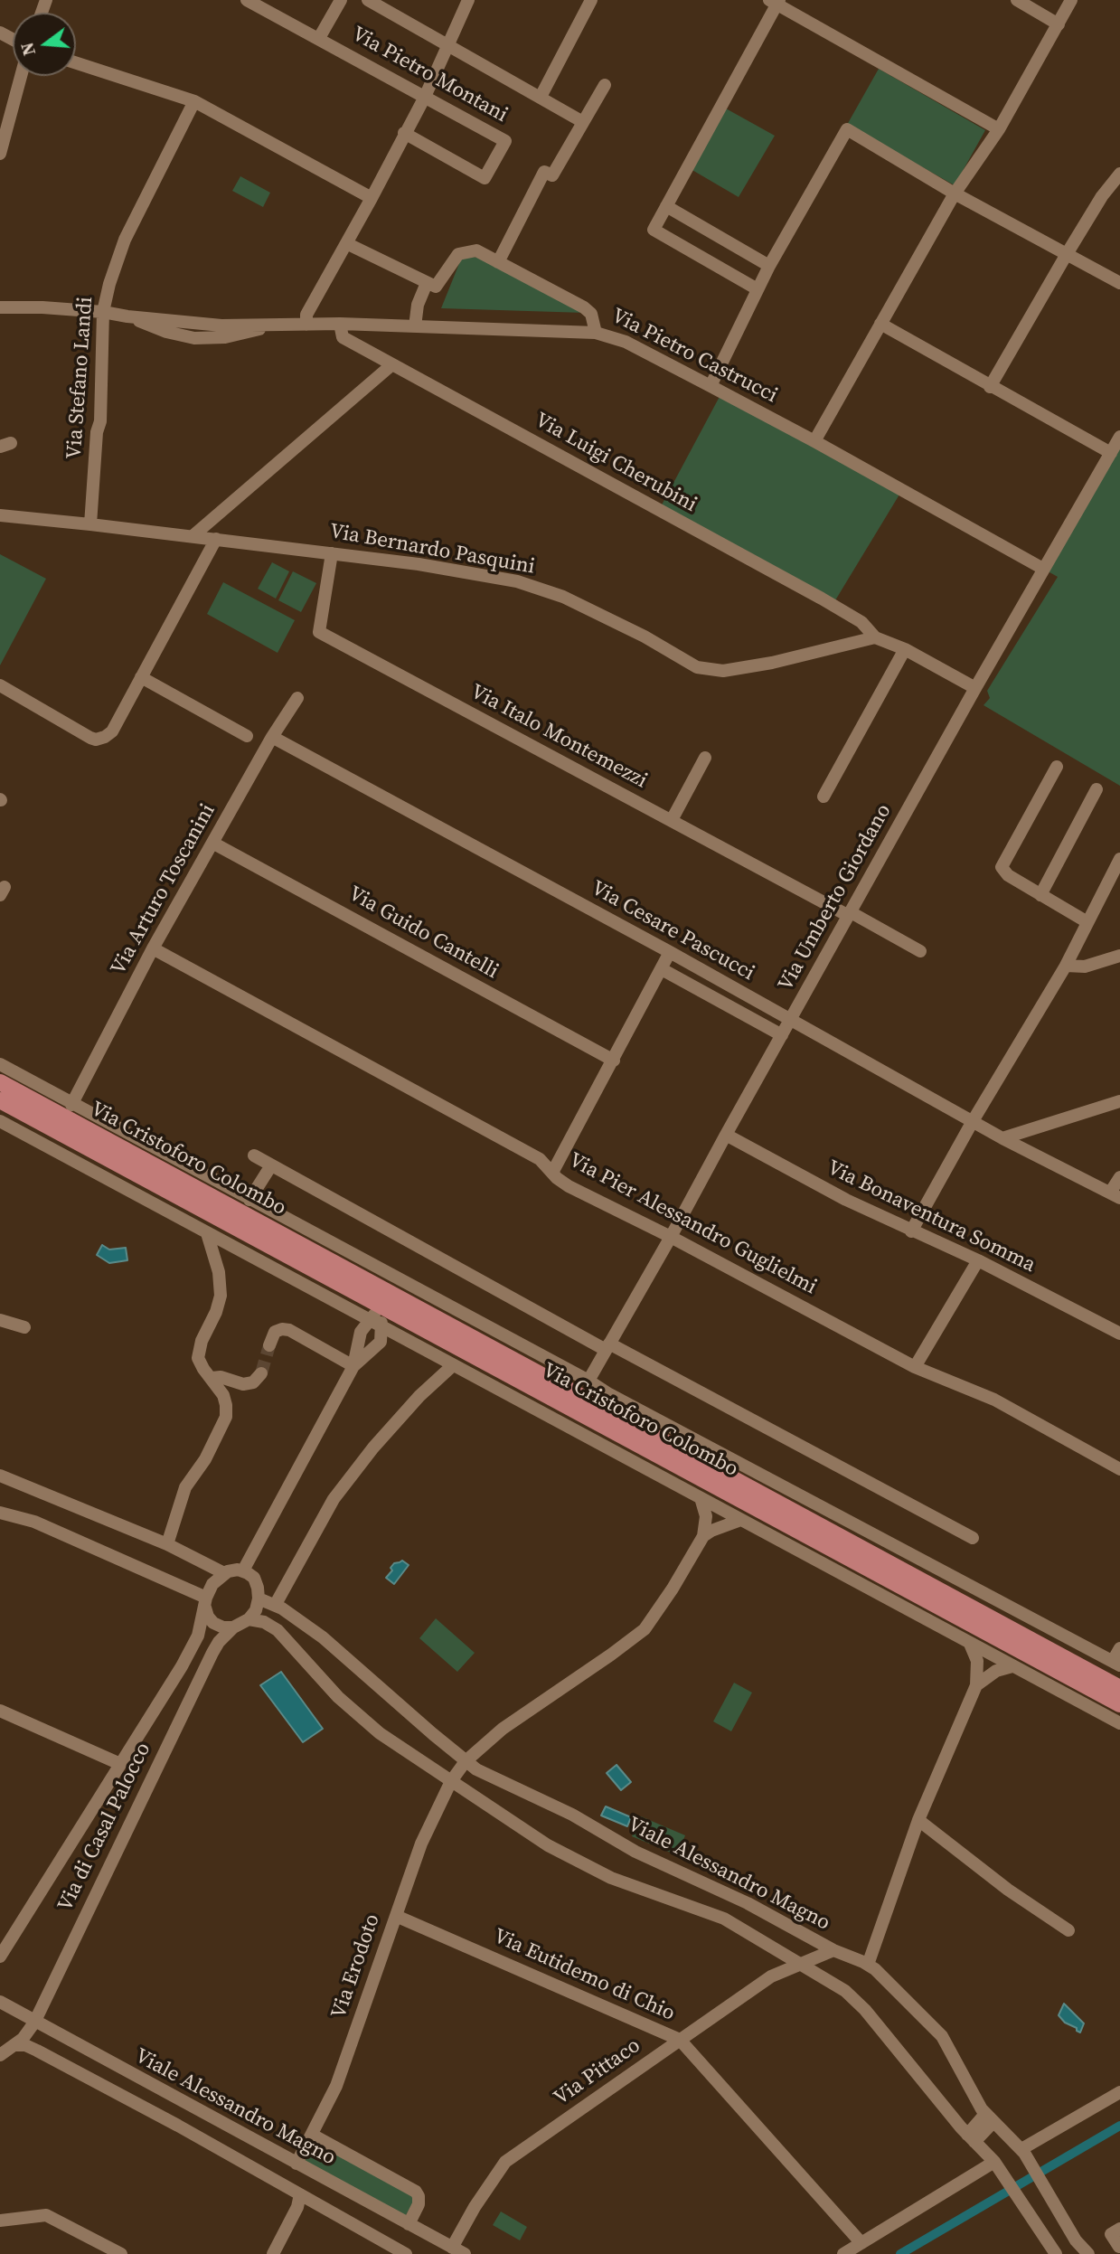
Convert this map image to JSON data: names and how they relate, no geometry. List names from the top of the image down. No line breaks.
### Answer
{"streets":{"main road":["Via Cristoforo Colombo"],"street":["Via Pietro Montani","Via Pietro Castrucci","Via Stefano Landi","Via Luigi Cherubini","Via Bernardo Pasquini","Via Italo Montemezzi","Via Arturo Toscanini","Via Umberto Giordano","Via Cesare Pascucci","Via Guido Cantelli","Via Bonaventura Somma","Via Pier Alessandro Guglielmi","Via di Casal Palocco","Viale Alessandro Magno","Via Erodoto","Via Eutidemo di Chio","Via Pittaco"]},"crossings":[["Via Pietro Castrucci","Via Umberto Giordano"],["Via Stefano Landi","Via Bernardo Pasquini"],["Via Luigi Cherubini","Via Bernardo Pasquini"],["Via Bernardo Pasquini","Via Italo Montemezzi"],["Via Italo Montemezzi","Via Umberto Giordano"],["Via Arturo Toscanini","Via Cesare Pascucci"],["Via Arturo Toscanini","Via Guido Cantelli"],["Via Arturo Toscanini","Via Cristoforo Colombo"],["Via Arturo Toscanini","Via Pier Alessandro Guglielmi"],["Via Umberto Giordano","Via Cesare Pascucci"],["Via Umberto Giordano","Via Cristoforo Colombo"],["Via Umberto Giordano","Via Bonaventura Somma"],["Via Umberto Giordano","Via Pier Alessandro Guglielmi"],["Via di Casal Palocco","Viale Alessandro Magno"],["Viale Alessandro Magno","Via Erodoto"],["Viale Alessandro Magno","Via Pittaco"],["Via Erodoto","Via Eutidemo di Chio"],["Via Eutidemo di Chio","Via Pittaco"]],"north":"left"}
